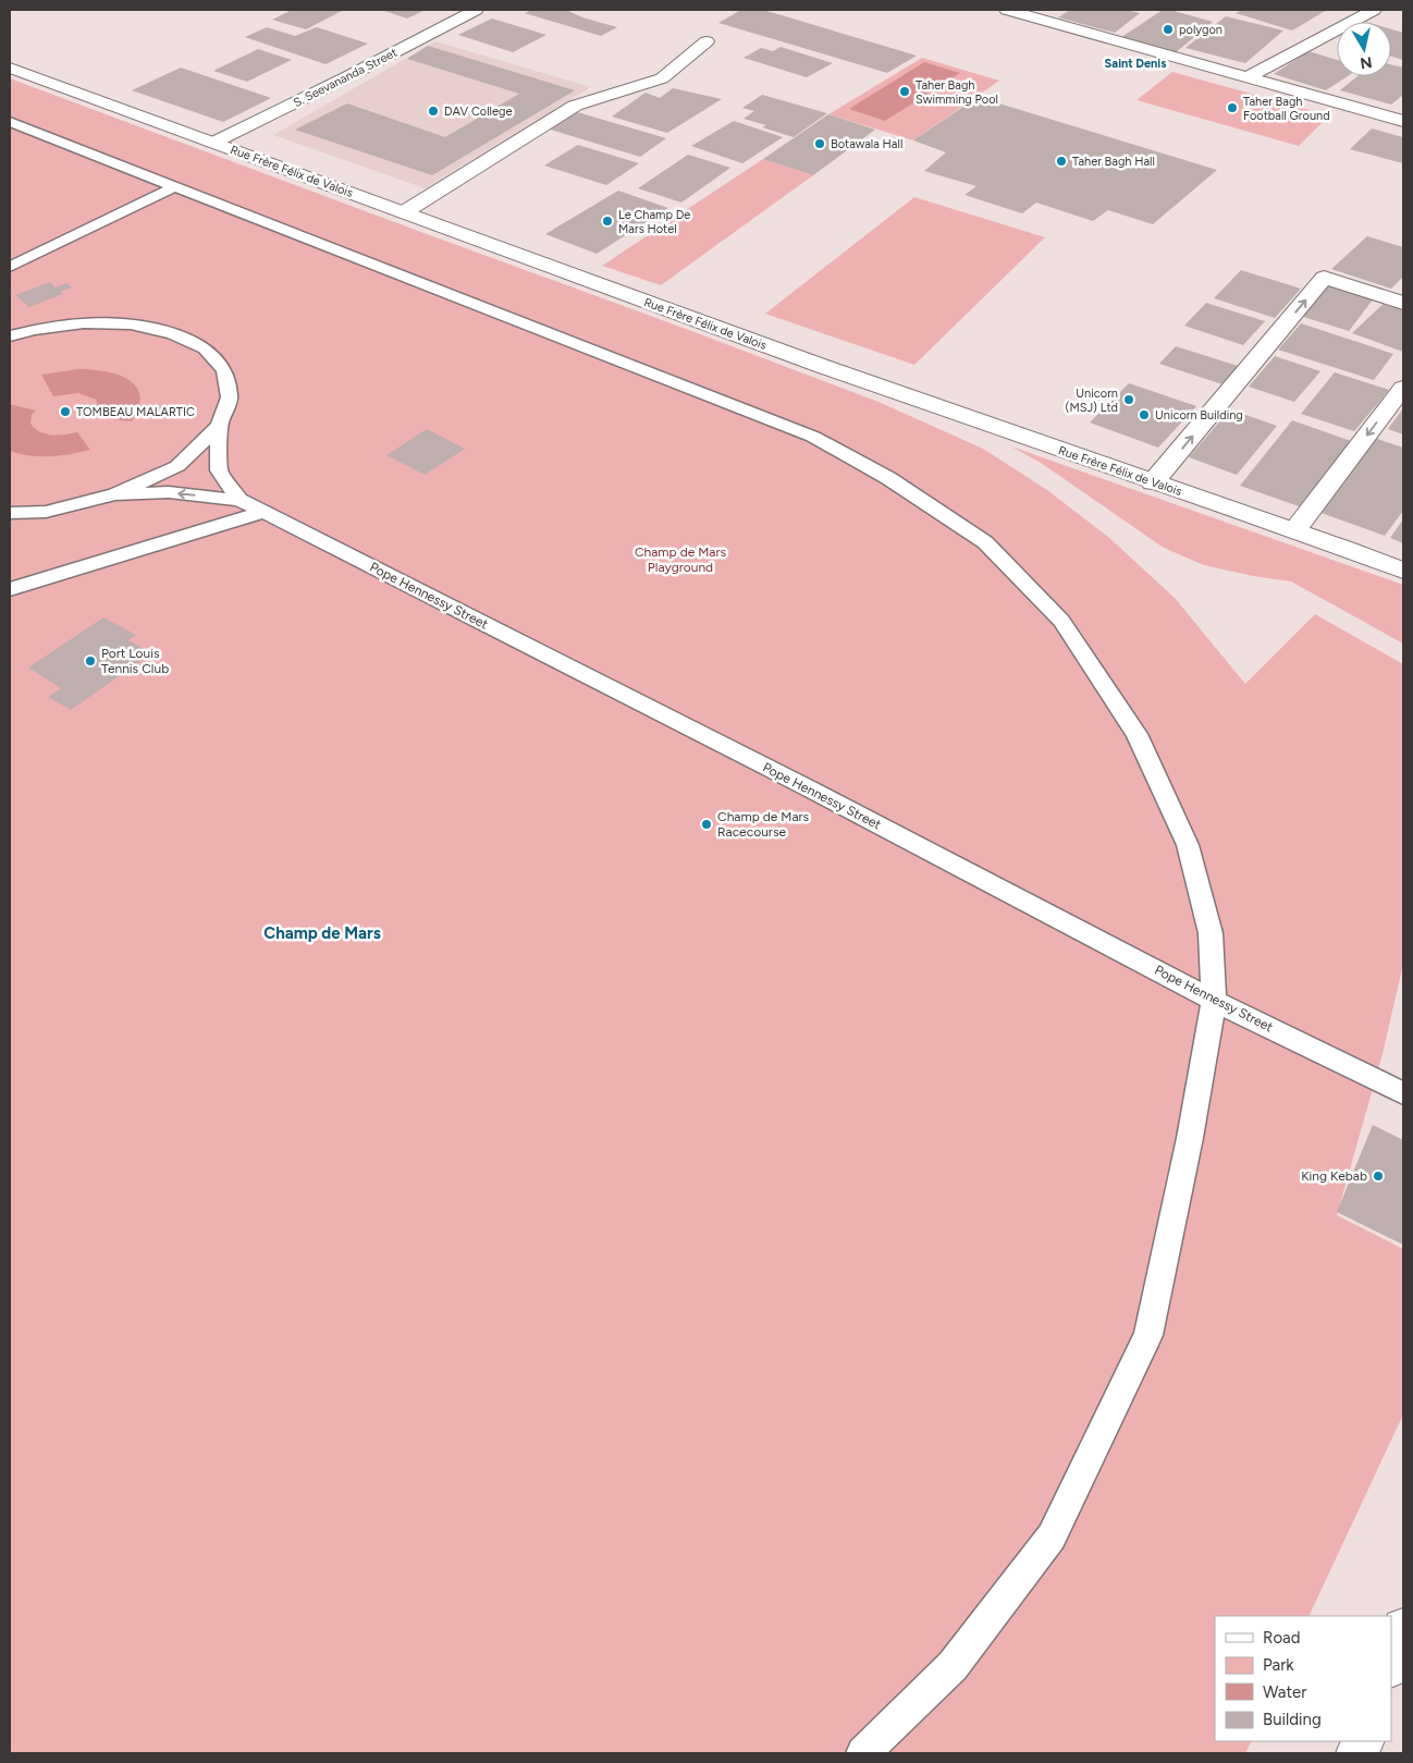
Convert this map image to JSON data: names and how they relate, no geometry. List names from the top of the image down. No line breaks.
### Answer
{"streets":{"street":["S. Seevananda Street","Rue Frère Félix de Valois"],"lane":["Pope Hennessy Street"]},"crossings":[["S. Seevananda Street","Rue Frère Félix de Valois"]],"districts":["Saint Denis","Champ de Mars"],"parks":["Champ de Mars Playground"],"places":["polygon","Taher Bagh Swimming Pool","Taher Bagh Football Ground","DAV College","Botawala Hall","Taher Bagh Hall","Le Champ De Mars Hotel","Unicorn (MSJ) Ltd","TOMBEAU MALARTIC","Unicorn Building","Port Louis Tennis Club","Champ de Mars Racecourse","King Kebab"],"legend":["Road","Park","Water","Building"],"north":"bottom"}
